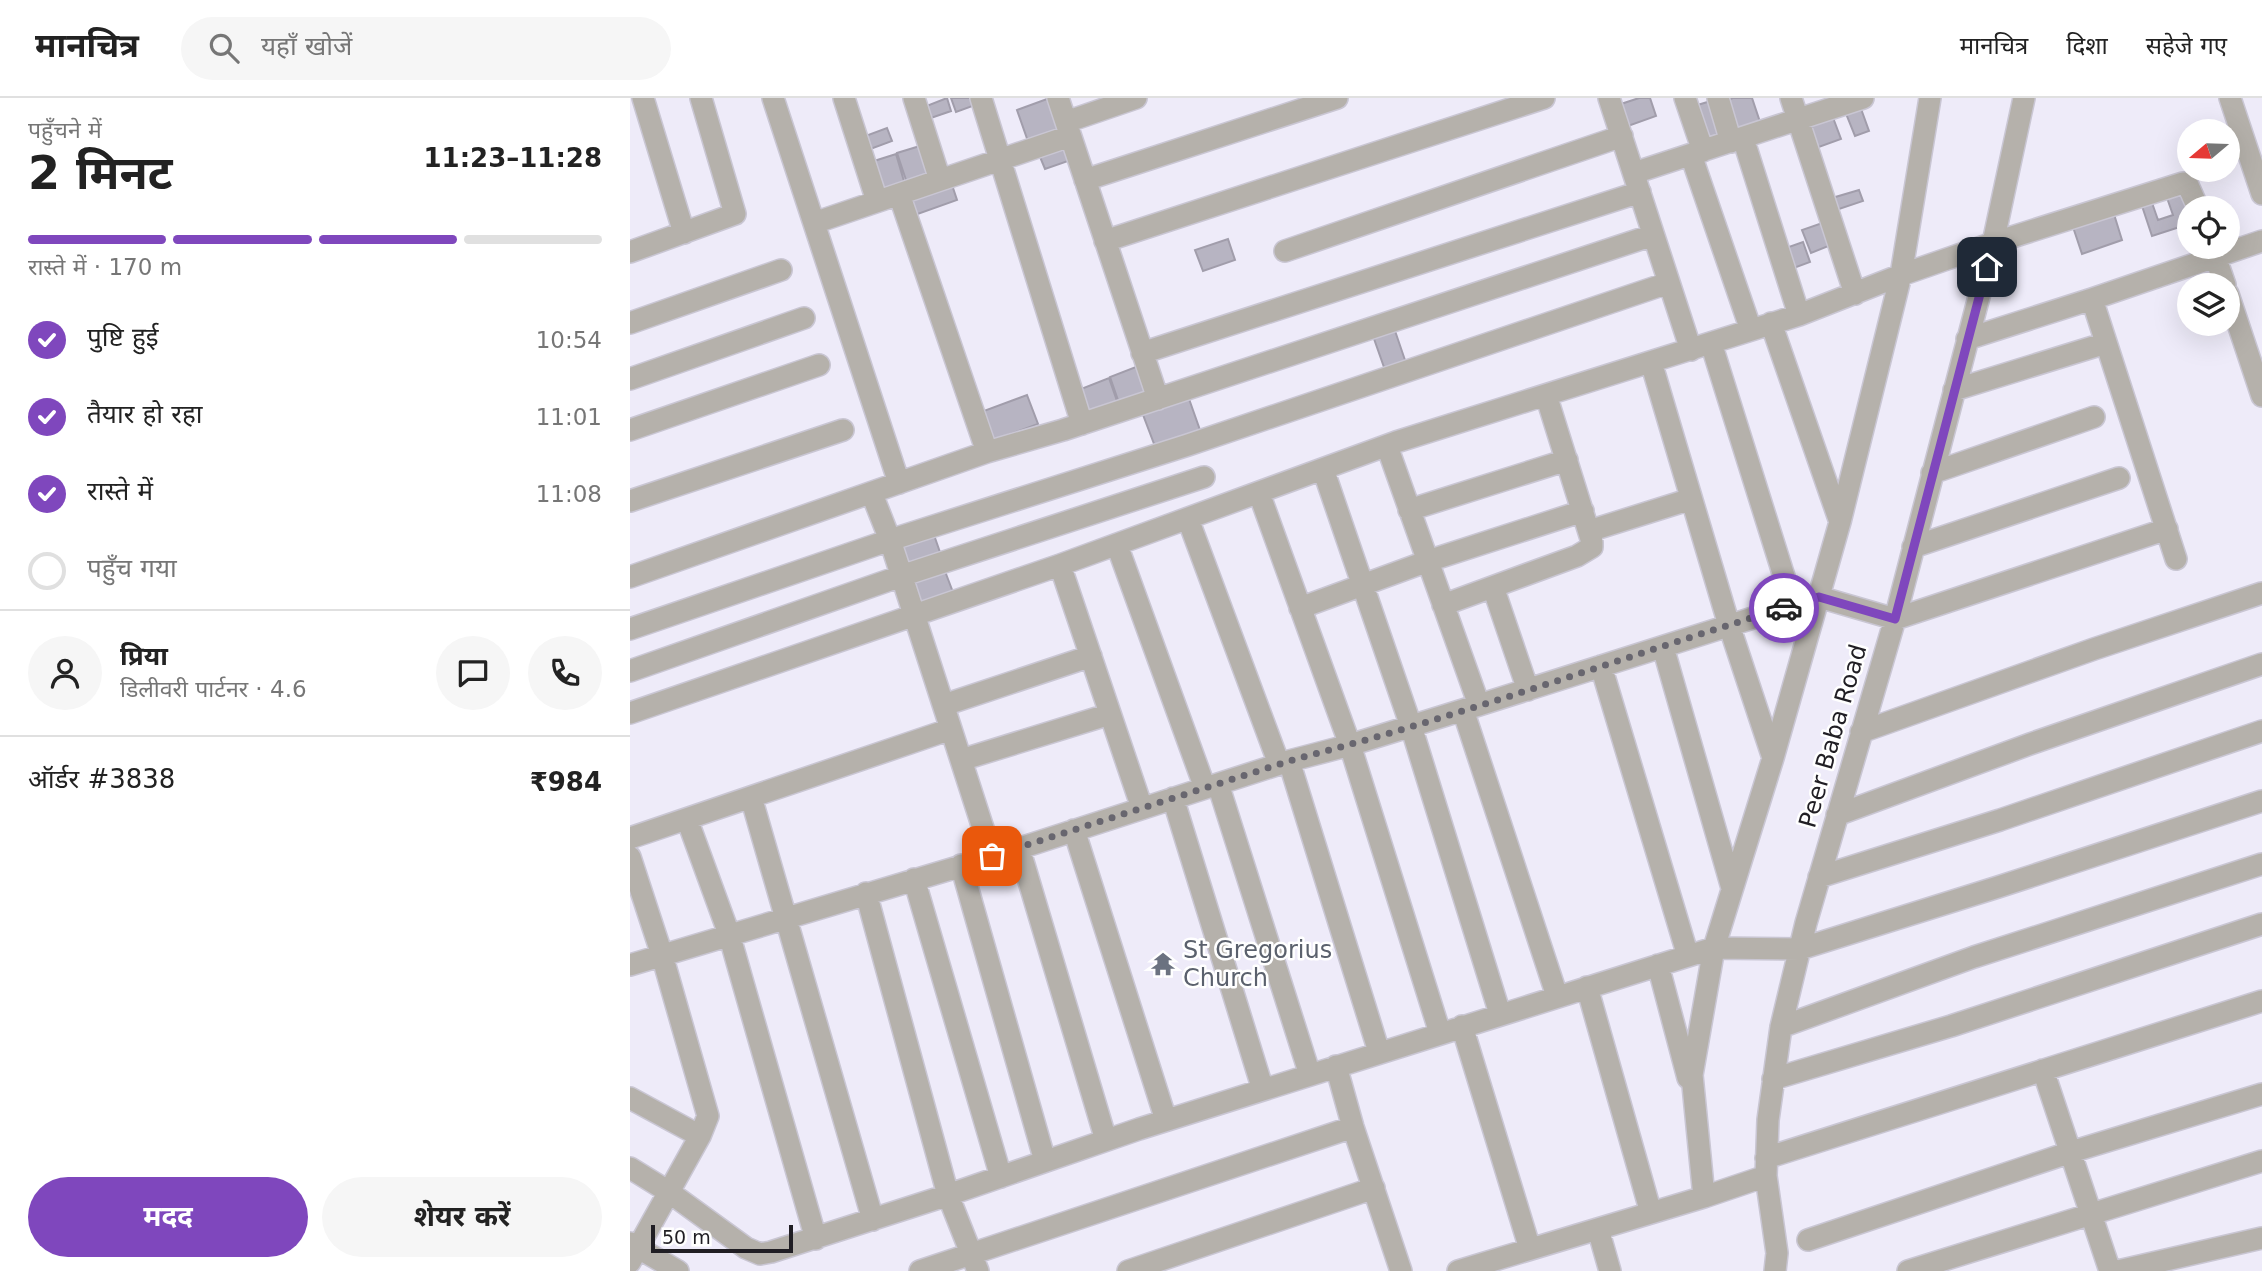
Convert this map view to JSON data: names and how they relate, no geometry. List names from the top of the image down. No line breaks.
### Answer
{"streets":{"street":["Peer Baba Road"]},"places":{"temple":["St Gregorius Church"]},"scale_bar":"50 m","north":"left","page":{"header":"मानचित्र","search":"यहाँ खोजें","nav":["मानचित्र","दिशा","सहेजे गए"],"heading":["2 मिनट","पहुँचने में","11:23–11:28"],"panel":["प्रिया","डिलीवरी पार्टनर · 4.6","ऑर्डर #3838","₹984"],"bar":"रास्ते में · 170 m","list":[["पुष्टि हुई","10:54"],["तैयार हो रहा","11:01"],["रास्ते में","11:08"],"पहुँच गया"],"buttons":["मदद","शेयर करें"],"scale":"50 m"}}
